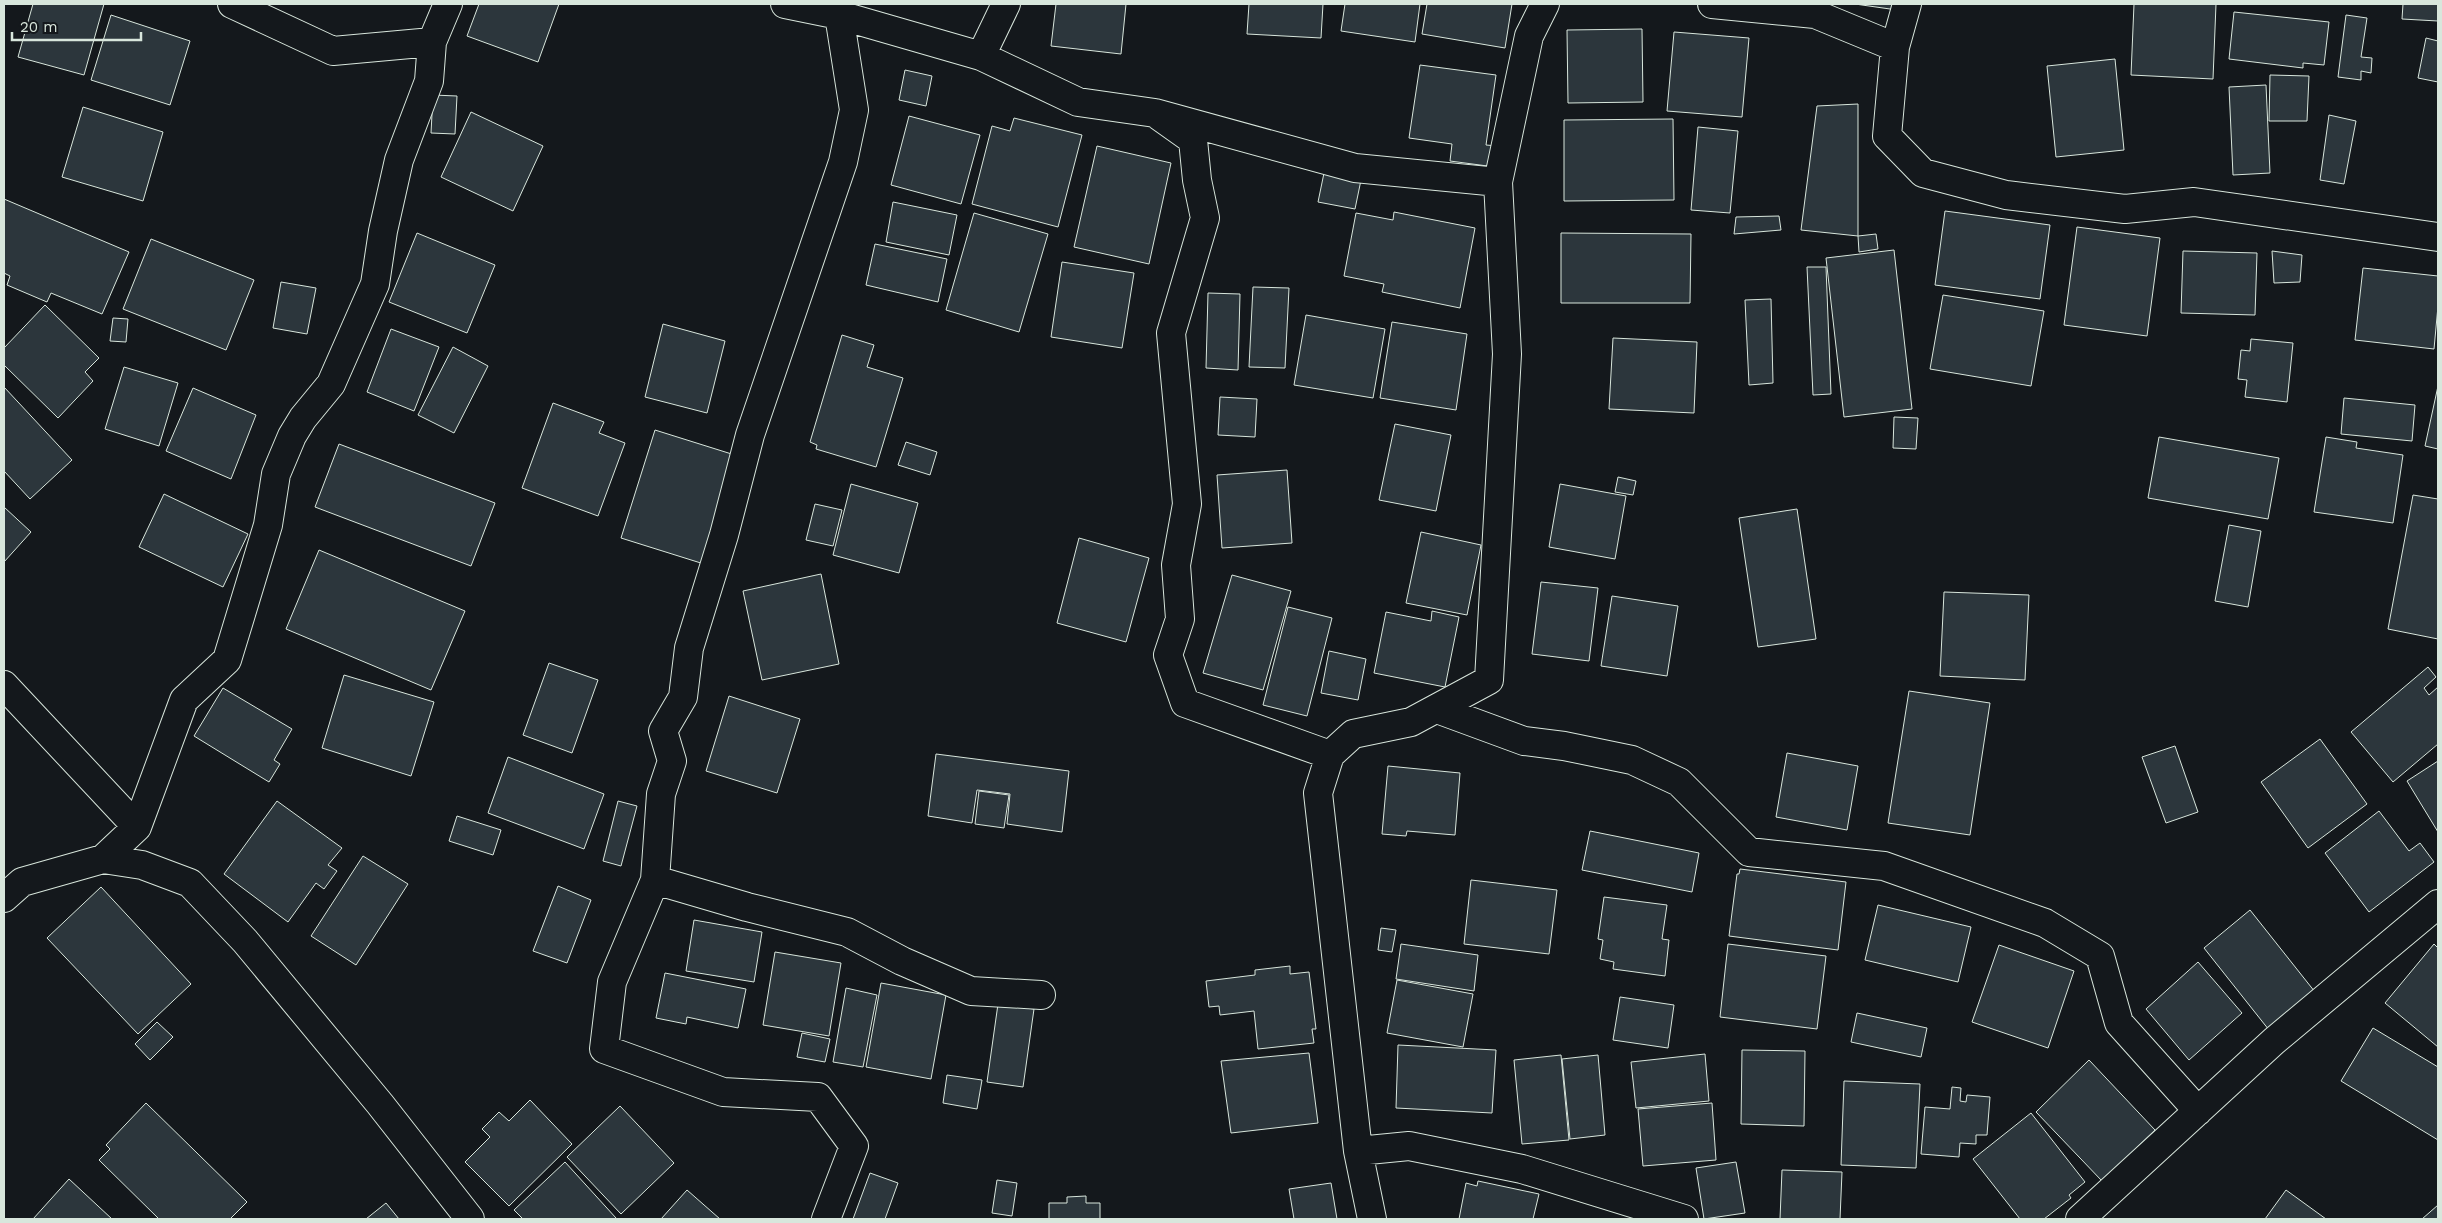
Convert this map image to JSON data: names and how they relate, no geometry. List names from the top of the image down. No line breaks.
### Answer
{"scale_bar":"20 m"}
